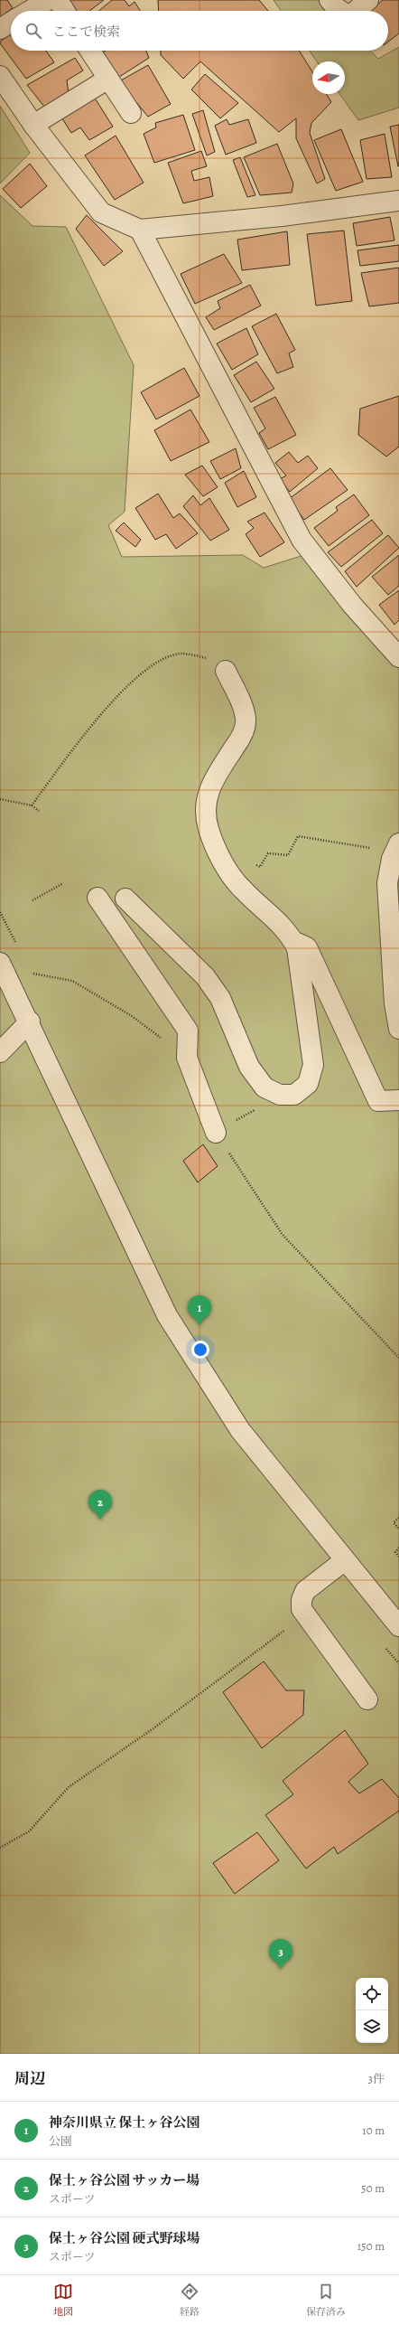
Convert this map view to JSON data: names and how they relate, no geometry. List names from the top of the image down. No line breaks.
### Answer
{"north":"left","page":{"search":"ここで検索","pins":["1","2","3"],"heading":["周辺","3件"],"list":[{"mark":"1","name":"神奈川県立 保土ヶ谷公園","note":"公園","value":"10 m"},{"mark":"2","name":"保土ヶ谷公園 サッカー場","note":"スポーツ","value":"50 m"},{"mark":"3","name":"保土ヶ谷公園 硬式野球場","note":"スポーツ","value":"150 m"}],"nav":["地図","経路","保存済み"]}}
